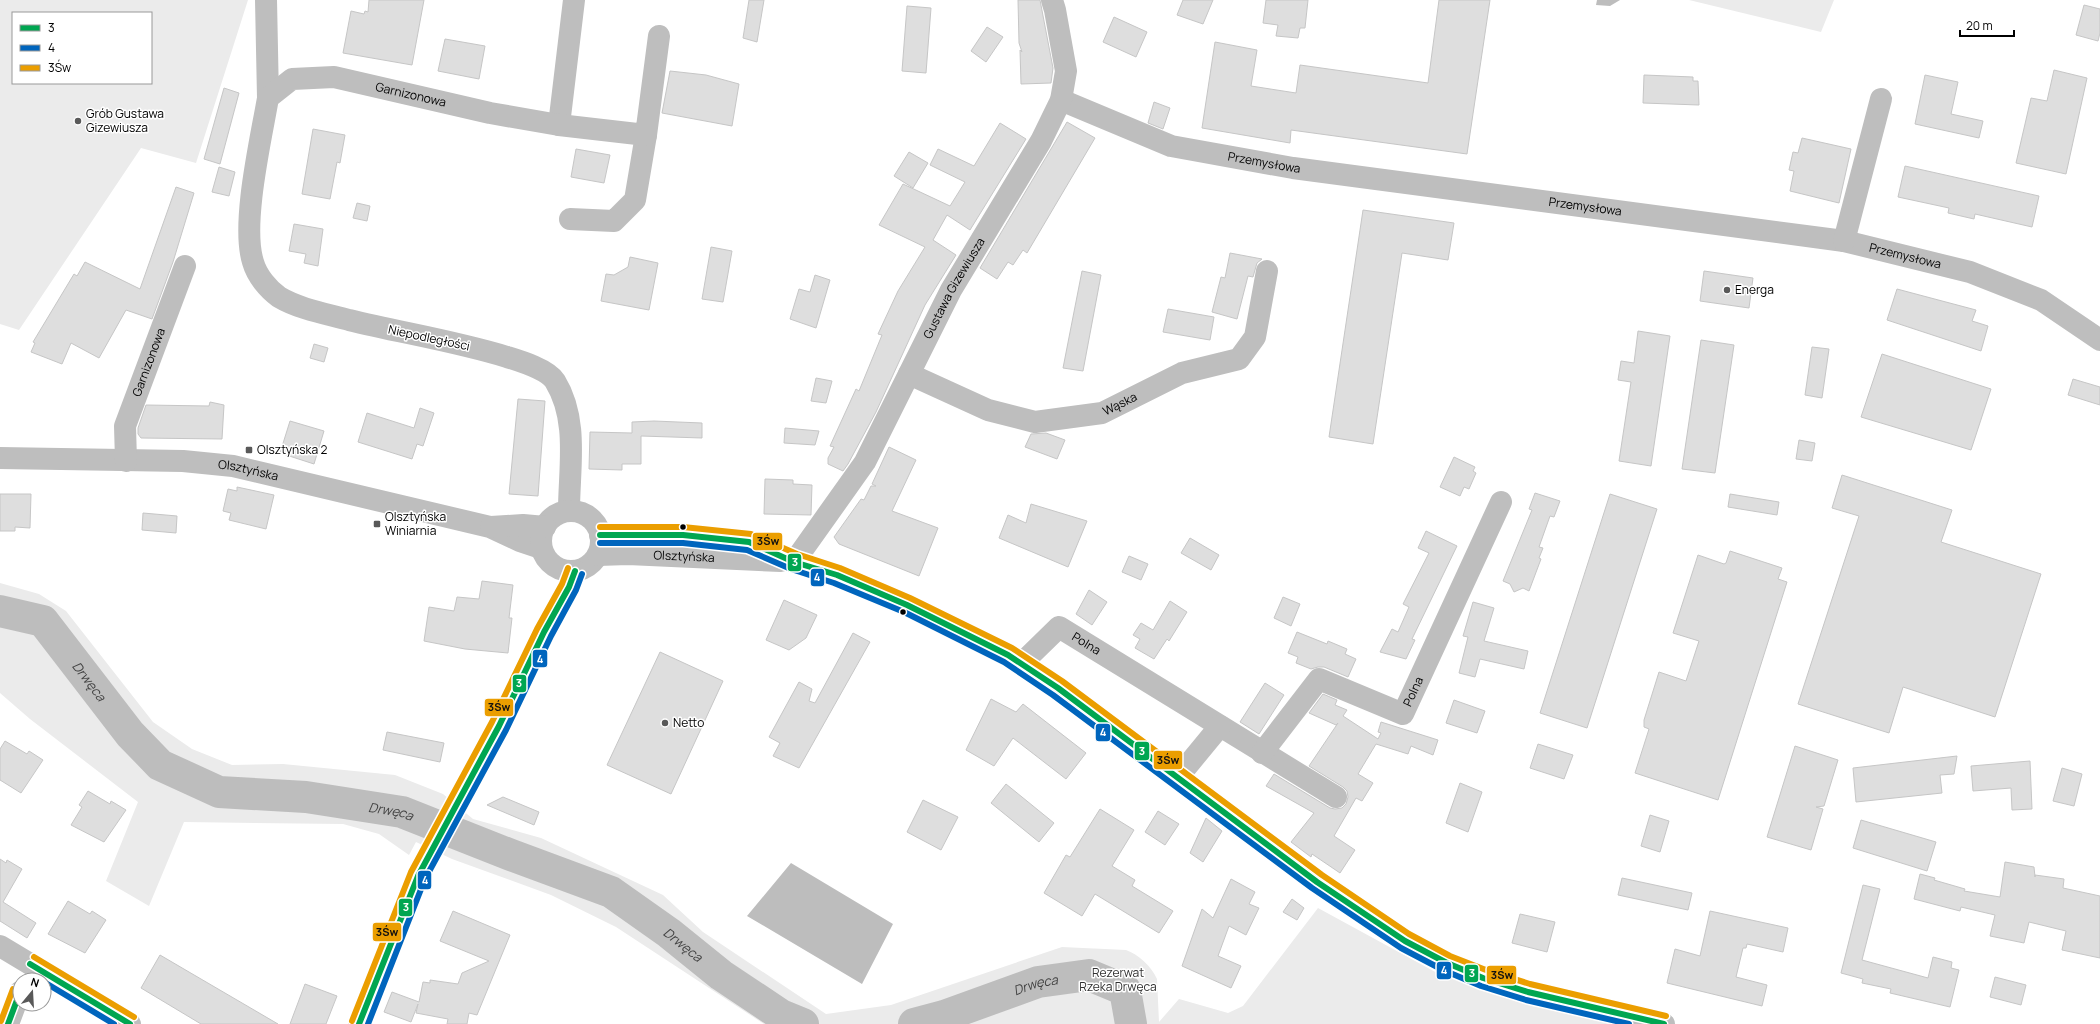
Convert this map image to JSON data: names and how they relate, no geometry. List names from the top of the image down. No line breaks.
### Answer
{"streets":{"street":["Garnizonowa","Przemysłowa","Gustawa Gizewiusza","Niepodległości","Wąska","Olsztyńska","Polna"]},"crossings":[["Garnizonowa","Niepodległości"],["Garnizonowa","Olsztyńska"],["Przemysłowa","Gustawa Gizewiusza"],["Gustawa Gizewiusza","Wąska"],["Gustawa Gizewiusza","Olsztyńska"],["Niepodległości","Olsztyńska"],["Olsztyńska","Polna"]],"water":["Drwęca"],"parks":["Rezerwat Rzeka Drwęca"],"places":{"other":["Grób Gustawa Gizewiusza","Energa","Netto"],"transit":["Olsztyńska 2","Olsztyńska Winiarnia"]},"lines":["transit line 3Św","transit line 3","transit line 4"],"legend":["3","4","3Św"],"scale_bar":"20 m","north":"top"}
